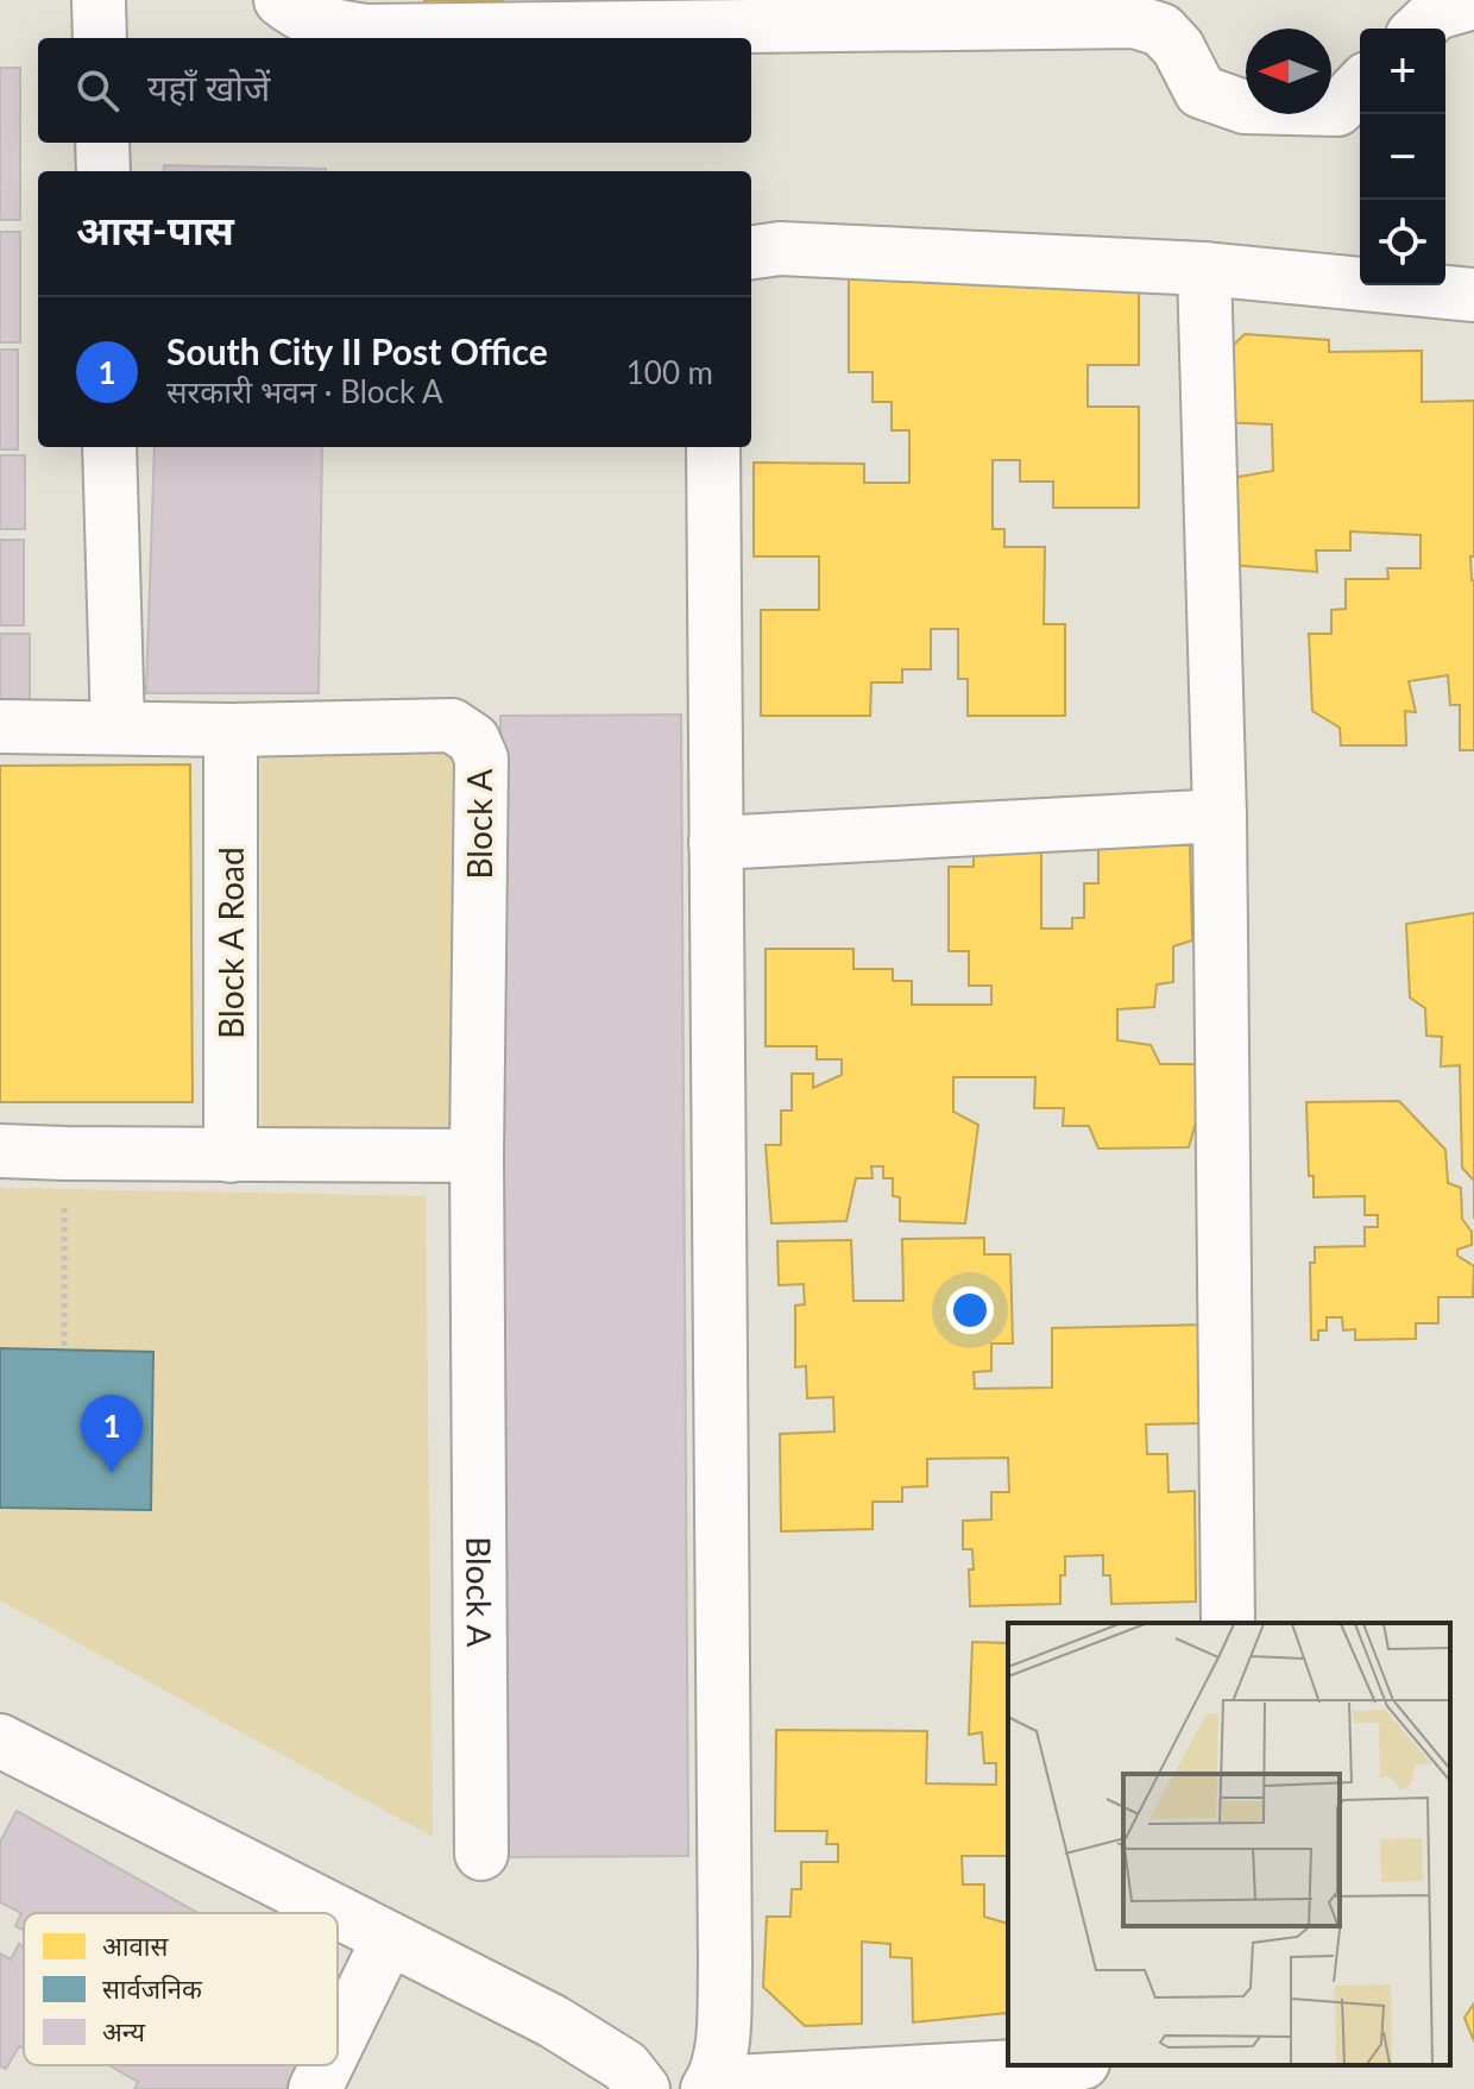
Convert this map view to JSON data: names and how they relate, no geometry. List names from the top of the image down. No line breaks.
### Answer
{"streets":{"street":["Block A","Block A Road"]},"crossings":[["Block A","Block A Road"]],"legend":["आवास","सार्वजनिक","अन्य"],"north":"left","page":{"map_buttons":["+","−"],"search":"यहाँ खोजें","heading":"आस-पास","list":[{"mark":"1","name":"South City II Post Office","note":"सरकारी भवन · Block A","value":"100 m"}],"pins":"1"}}
